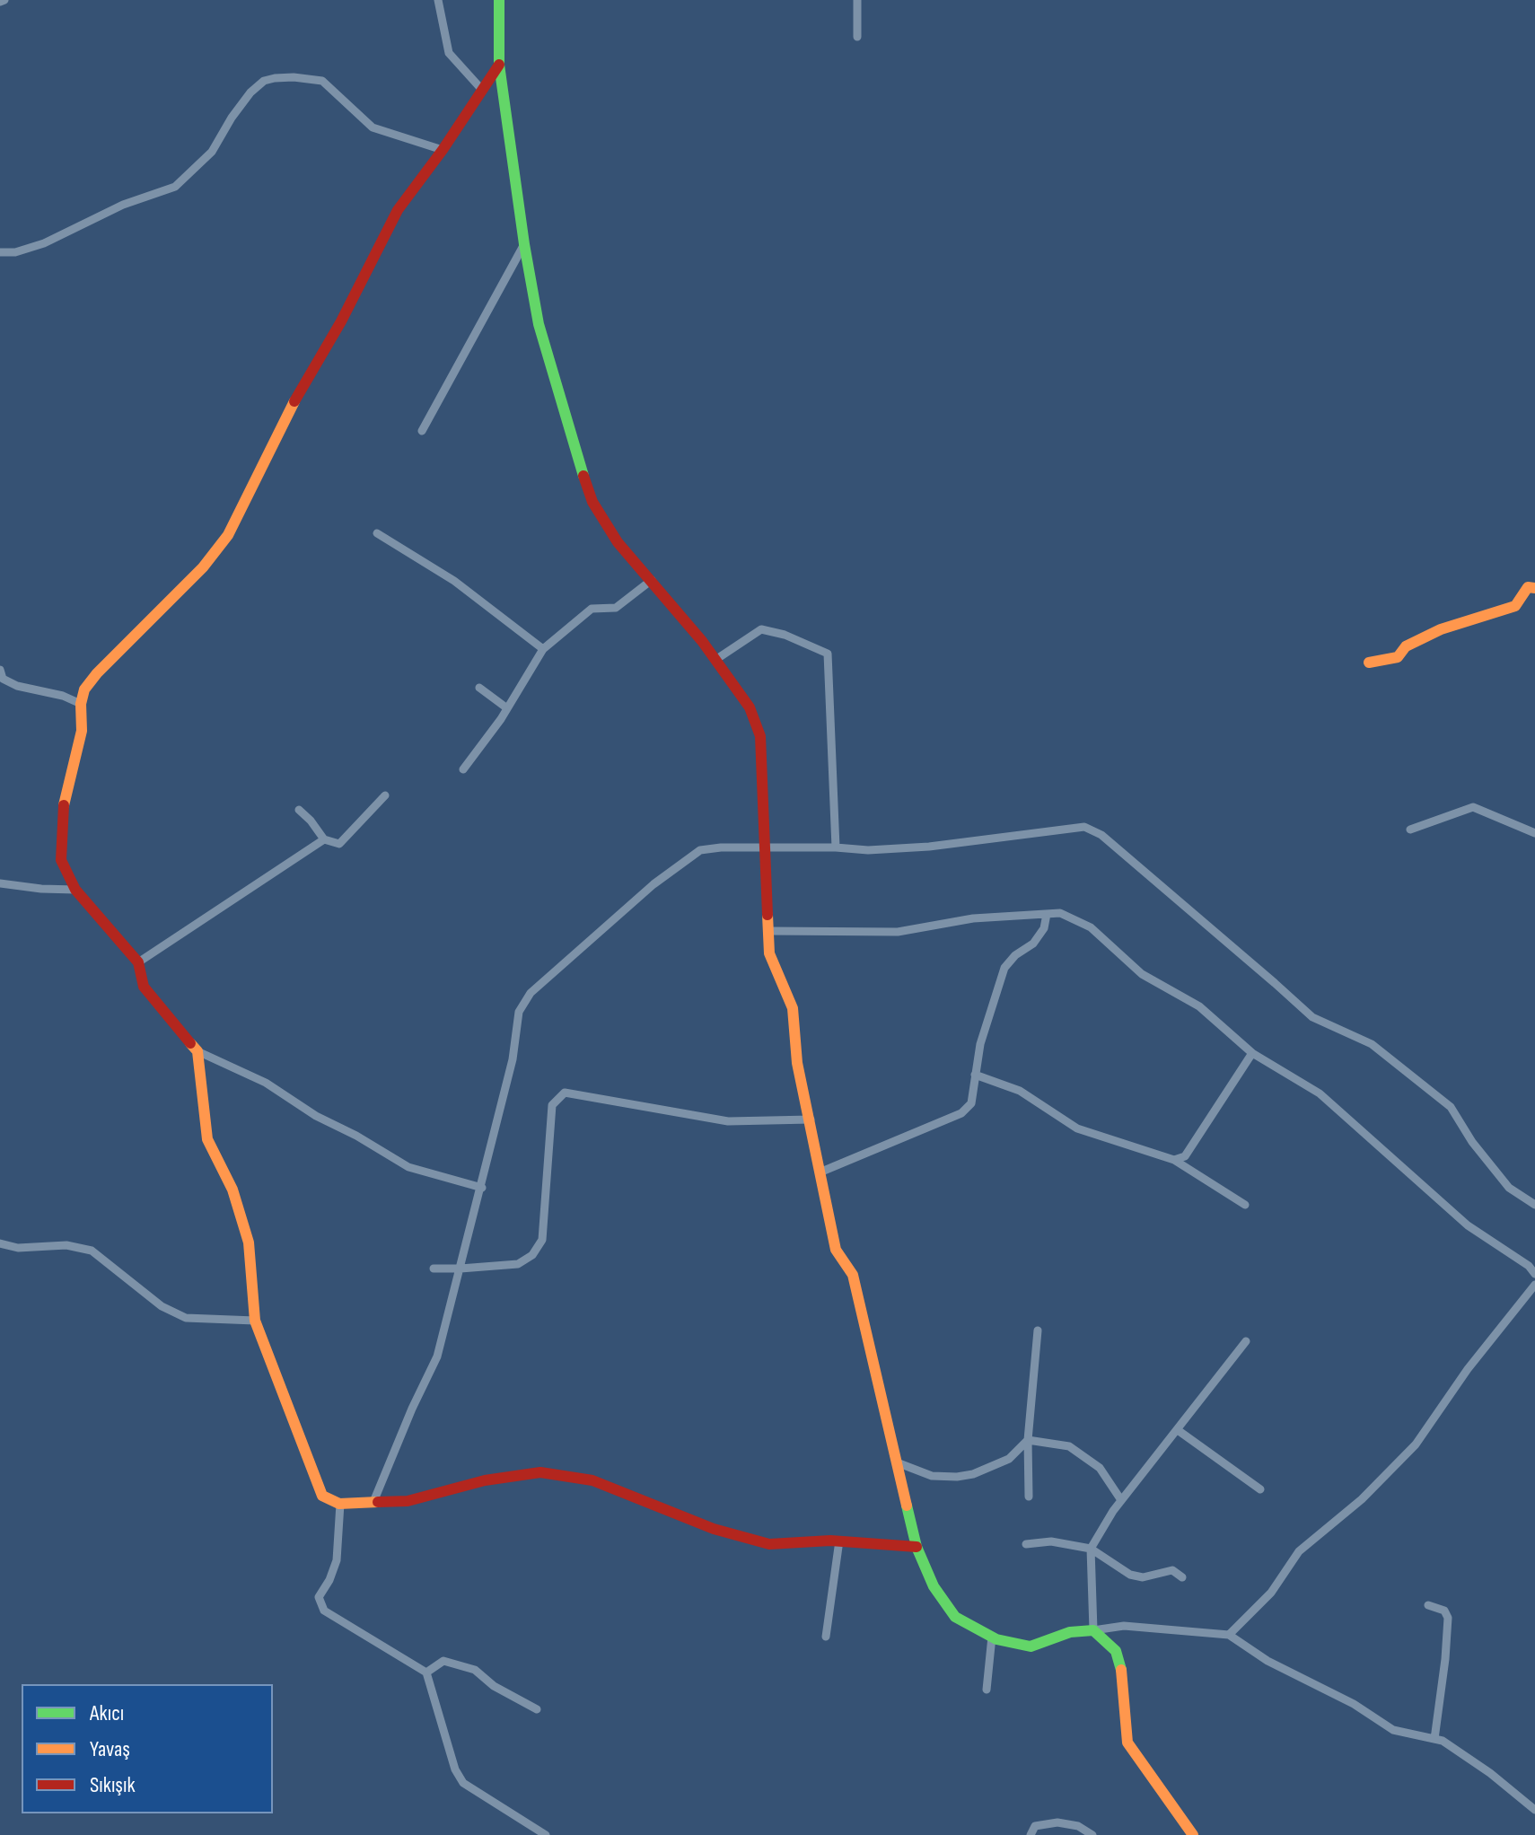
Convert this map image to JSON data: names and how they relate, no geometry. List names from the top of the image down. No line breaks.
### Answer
{"legend":["Akıcı","Yavaş","Sıkışık"]}
